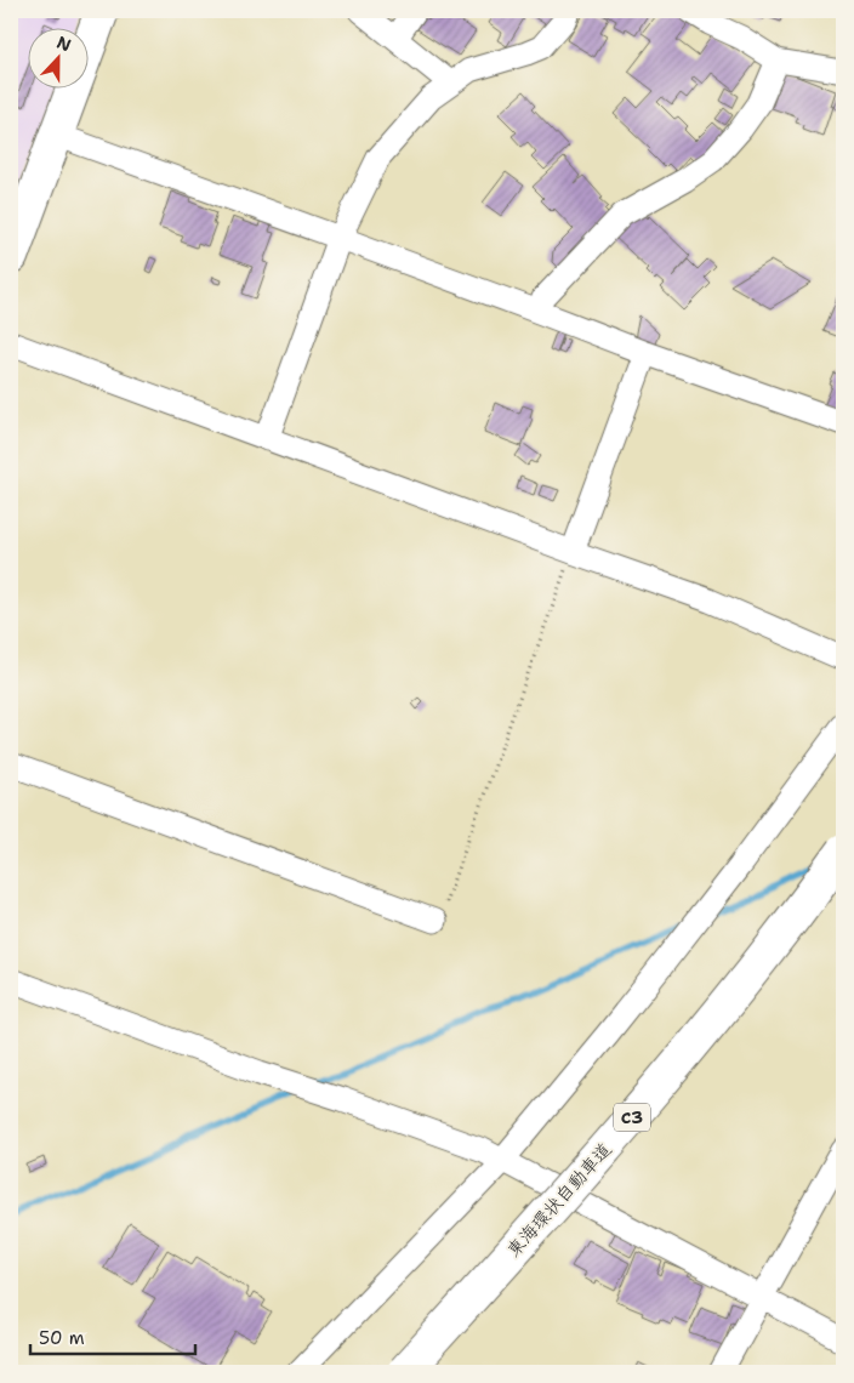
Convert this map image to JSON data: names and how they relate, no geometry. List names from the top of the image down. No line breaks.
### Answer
{"streets":{"main road":["C3","東海環状自動車道"]},"scale_bar":"50 m","north":"top"}
